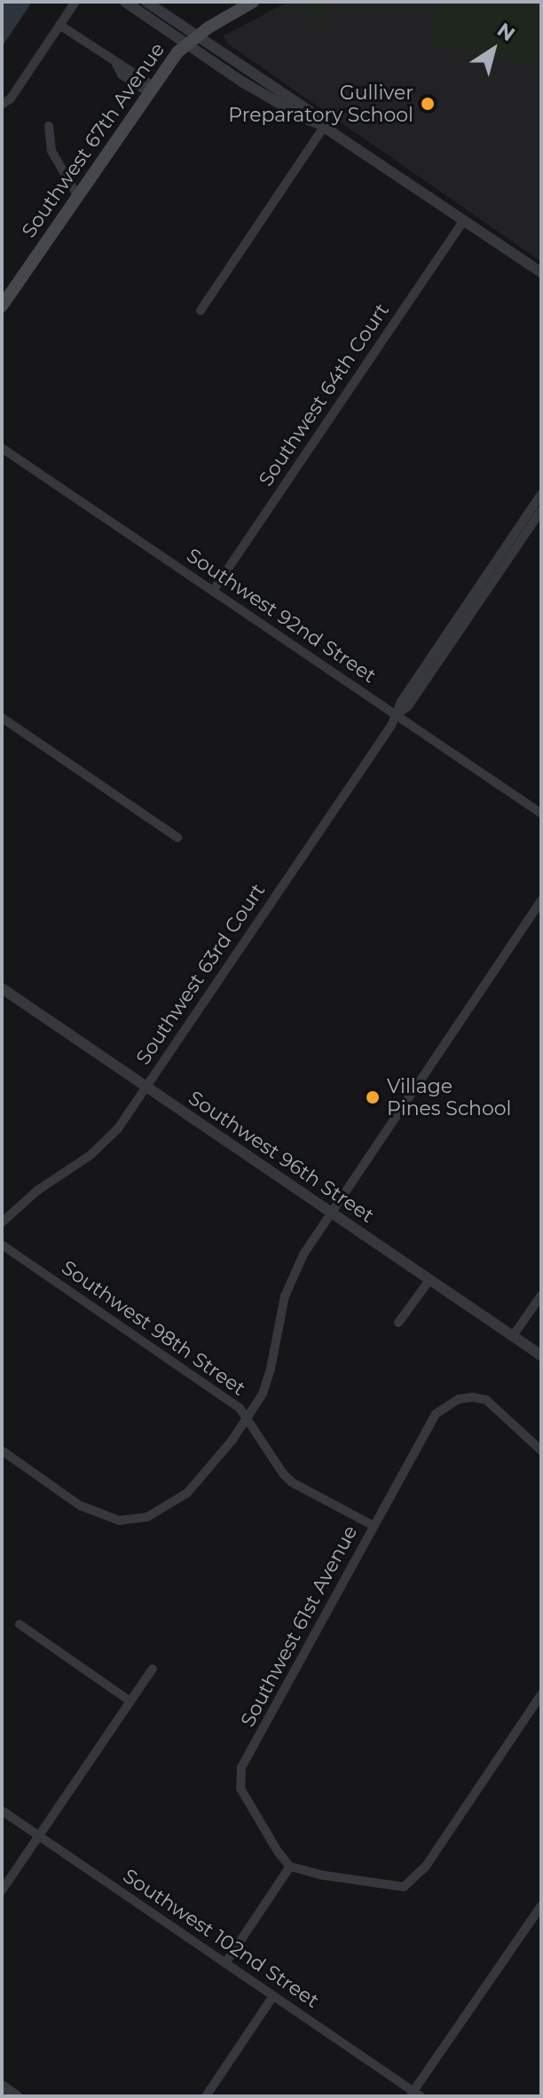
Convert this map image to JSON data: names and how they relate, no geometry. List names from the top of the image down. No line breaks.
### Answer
{"streets":{"main road":["Southwest 67th Avenue"],"street":["Southwest 64th Court","Southwest 92nd Street","Southwest 63rd Court","Southwest 96th Street","Southwest 98th Street","Southwest 61st Avenue","Southwest 102nd Street"]},"crossings":[["Southwest 64th Court","Southwest 92nd Street"],["Southwest 92nd Street","Southwest 63rd Court"],["Southwest 63rd Court","Southwest 96th Street"],["Southwest 98th Street","Southwest 61st Avenue"]],"places":["Gulliver Preparatory School","Village Pines School"],"north":"top right"}
